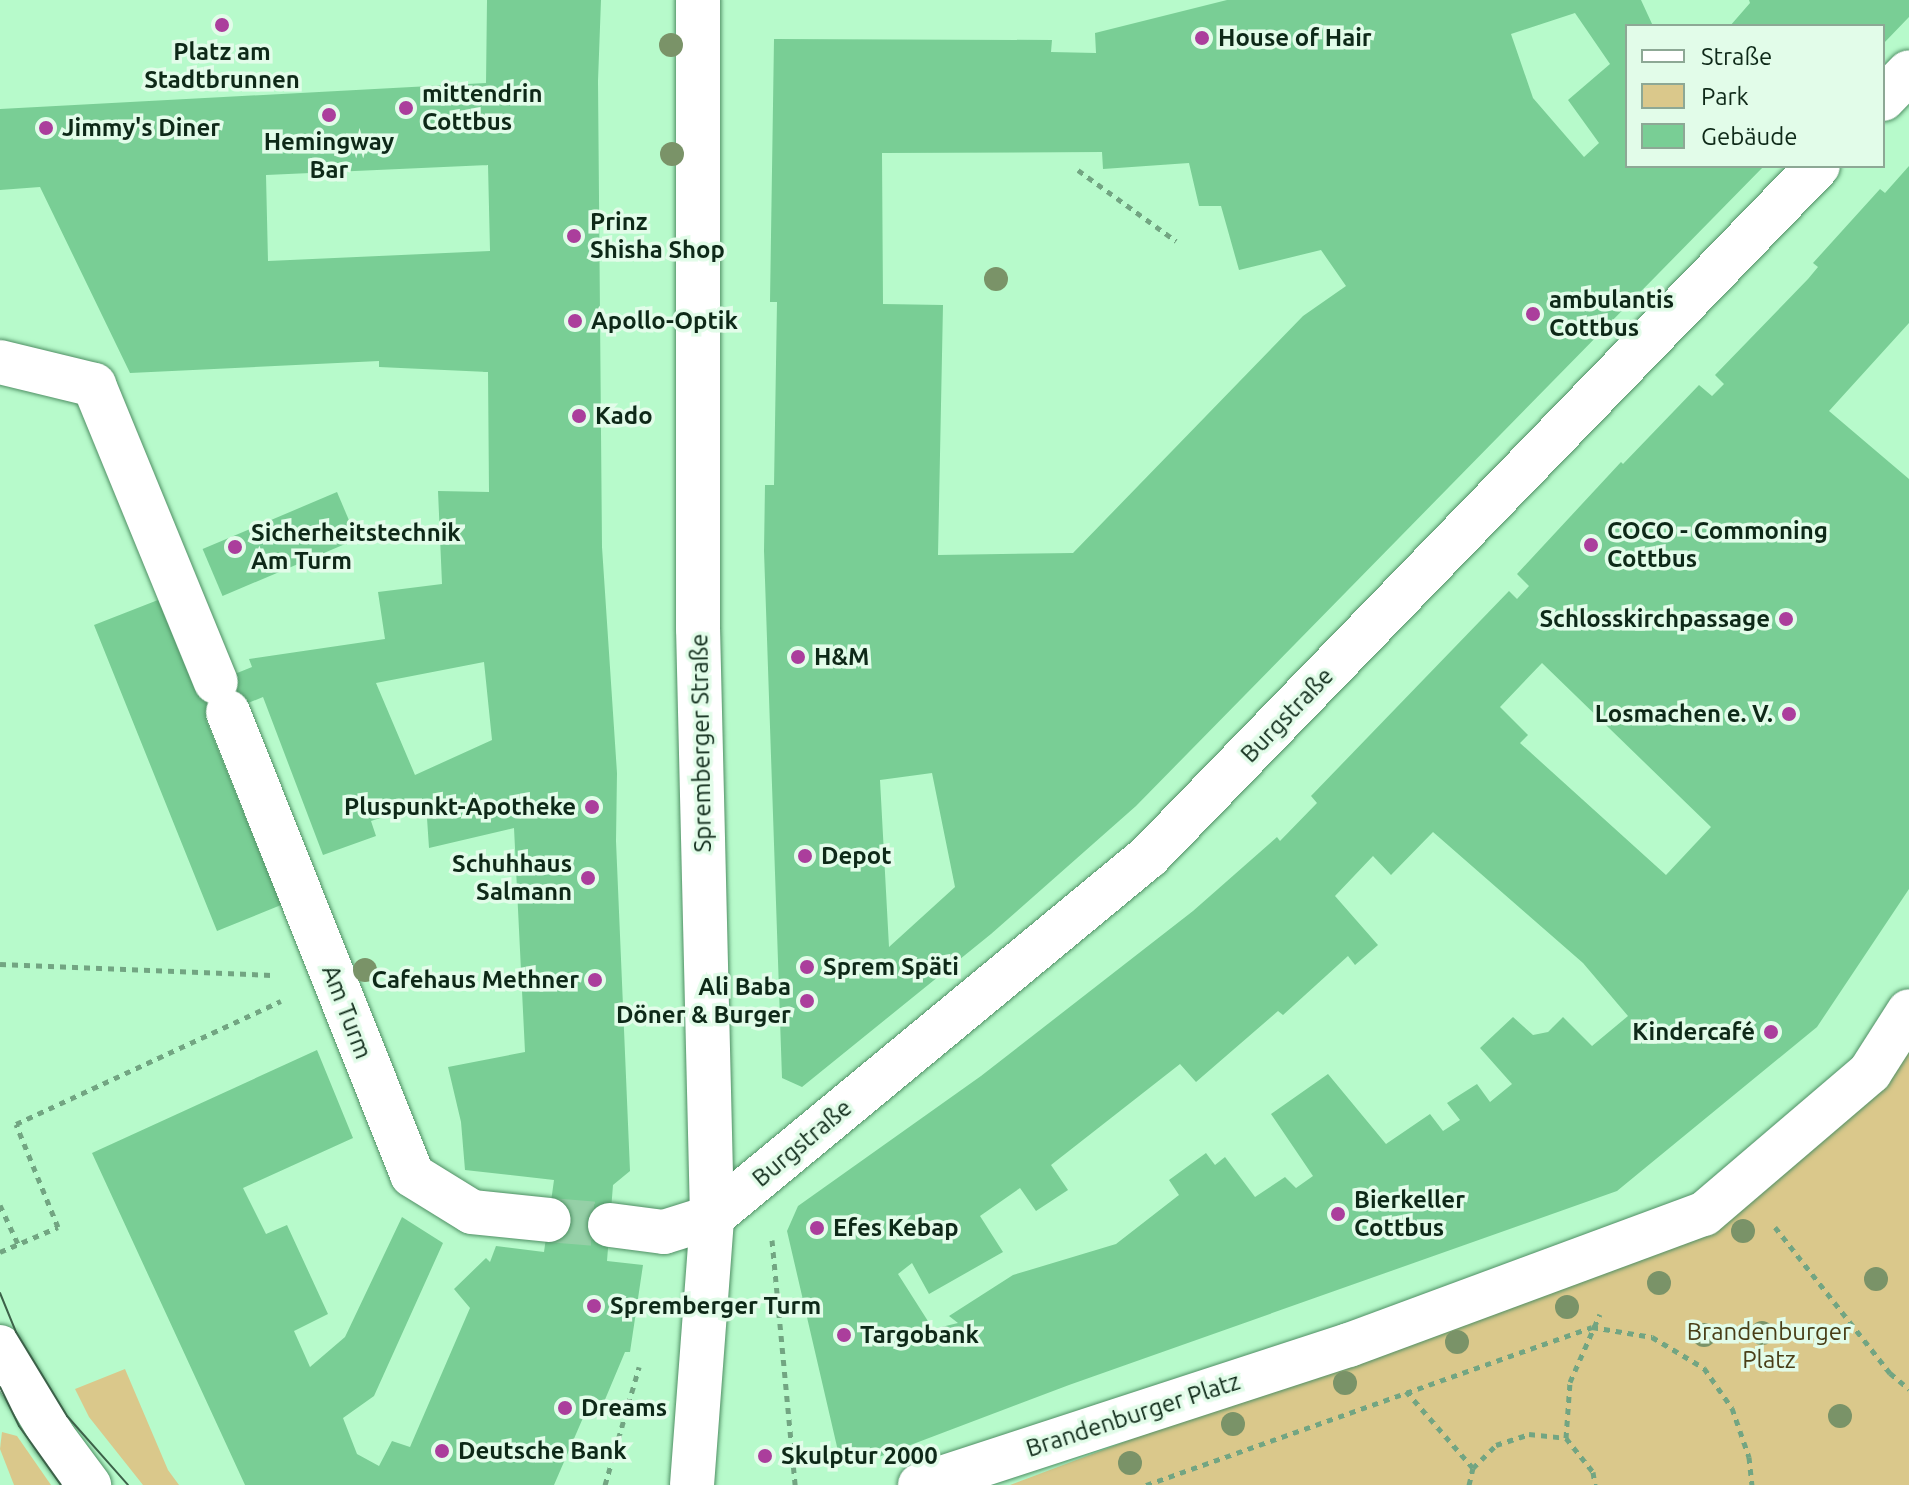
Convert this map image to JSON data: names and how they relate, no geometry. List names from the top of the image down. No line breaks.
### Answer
{"streets":{"street":["Burgstraße","Spremberger Straße","Am Turm","Brandenburger Platz"]},"crossings":[["Burgstraße","Spremberger Straße"]],"parks":["Brandenburger Platz"],"places":["Platz am Stadtbrunnen","House of Hair","mittendrin Cottbus","Hemingway Bar","Jimmy's Diner","Prinz Shisha Shop","ambulantis Cottbus","Apollo-Optik","Kado","COCO - Commoning Cottbus","Sicherheitstechnik Am Turm","Schlosskirchpassage","H&M","Losmachen e. V.","Pluspunkt-Apotheke","Depot","Schuhhaus Salmann","Sprem Späti","Cafehaus Methner","Ali Baba Döner & Burger","Kindercafé","Bierkeller Cottbus","Efes Kebap","Spremberger Turm","Targobank","Dreams","Deutsche Bank","Skulptur 2000"],"legend":["Straße","Park","Gebäude"]}
